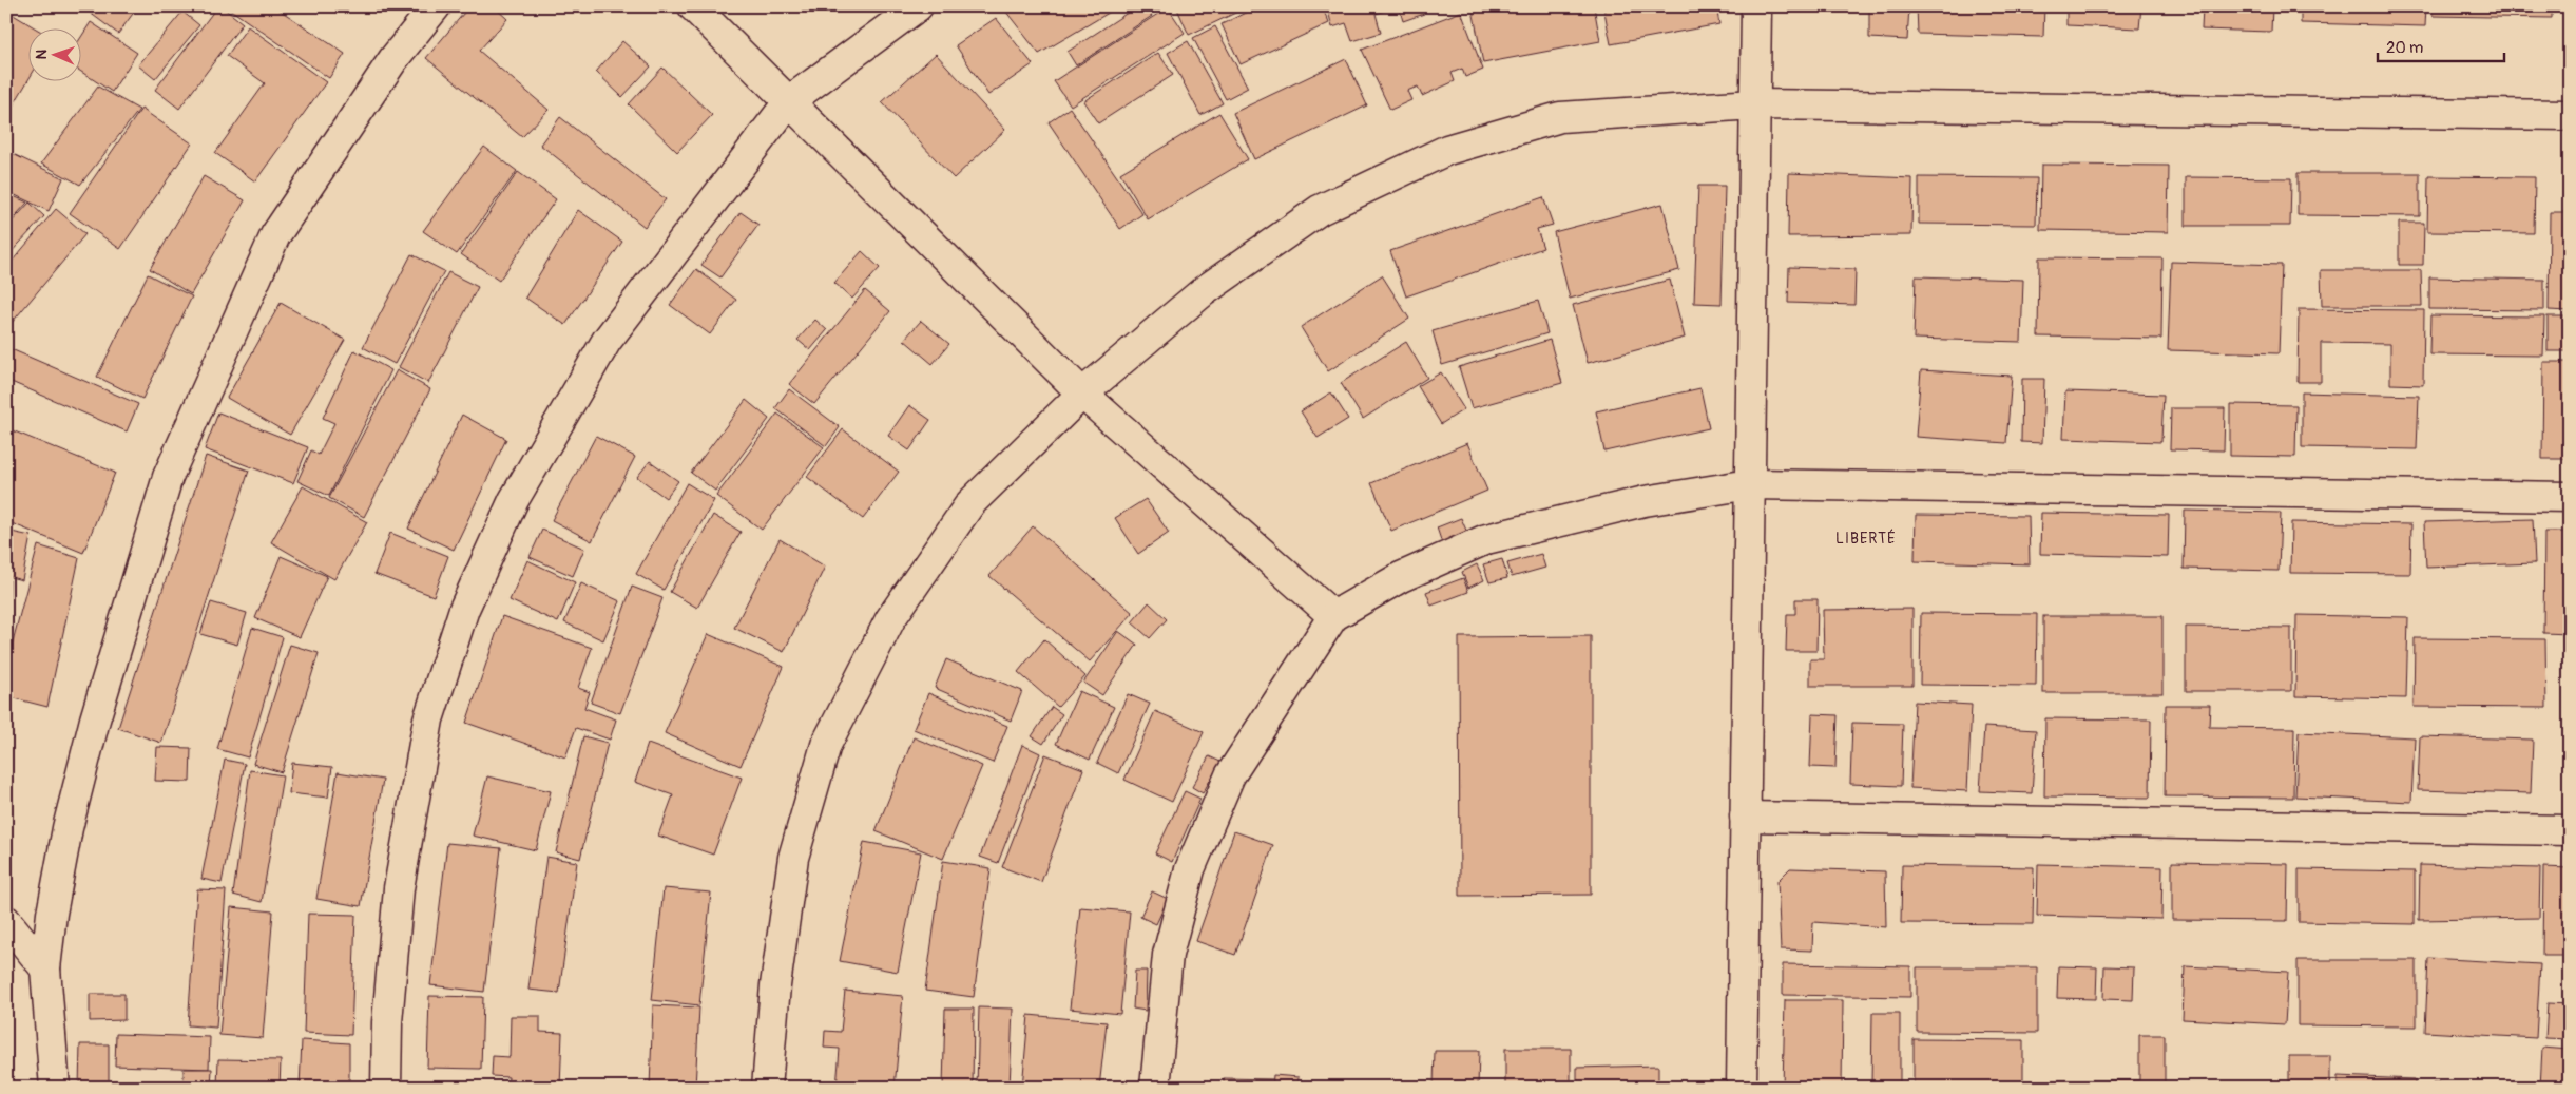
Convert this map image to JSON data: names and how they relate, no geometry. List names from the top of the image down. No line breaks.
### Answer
{"districts":["LIBERTÉ"],"scale_bar":"20 m","north":"left"}
